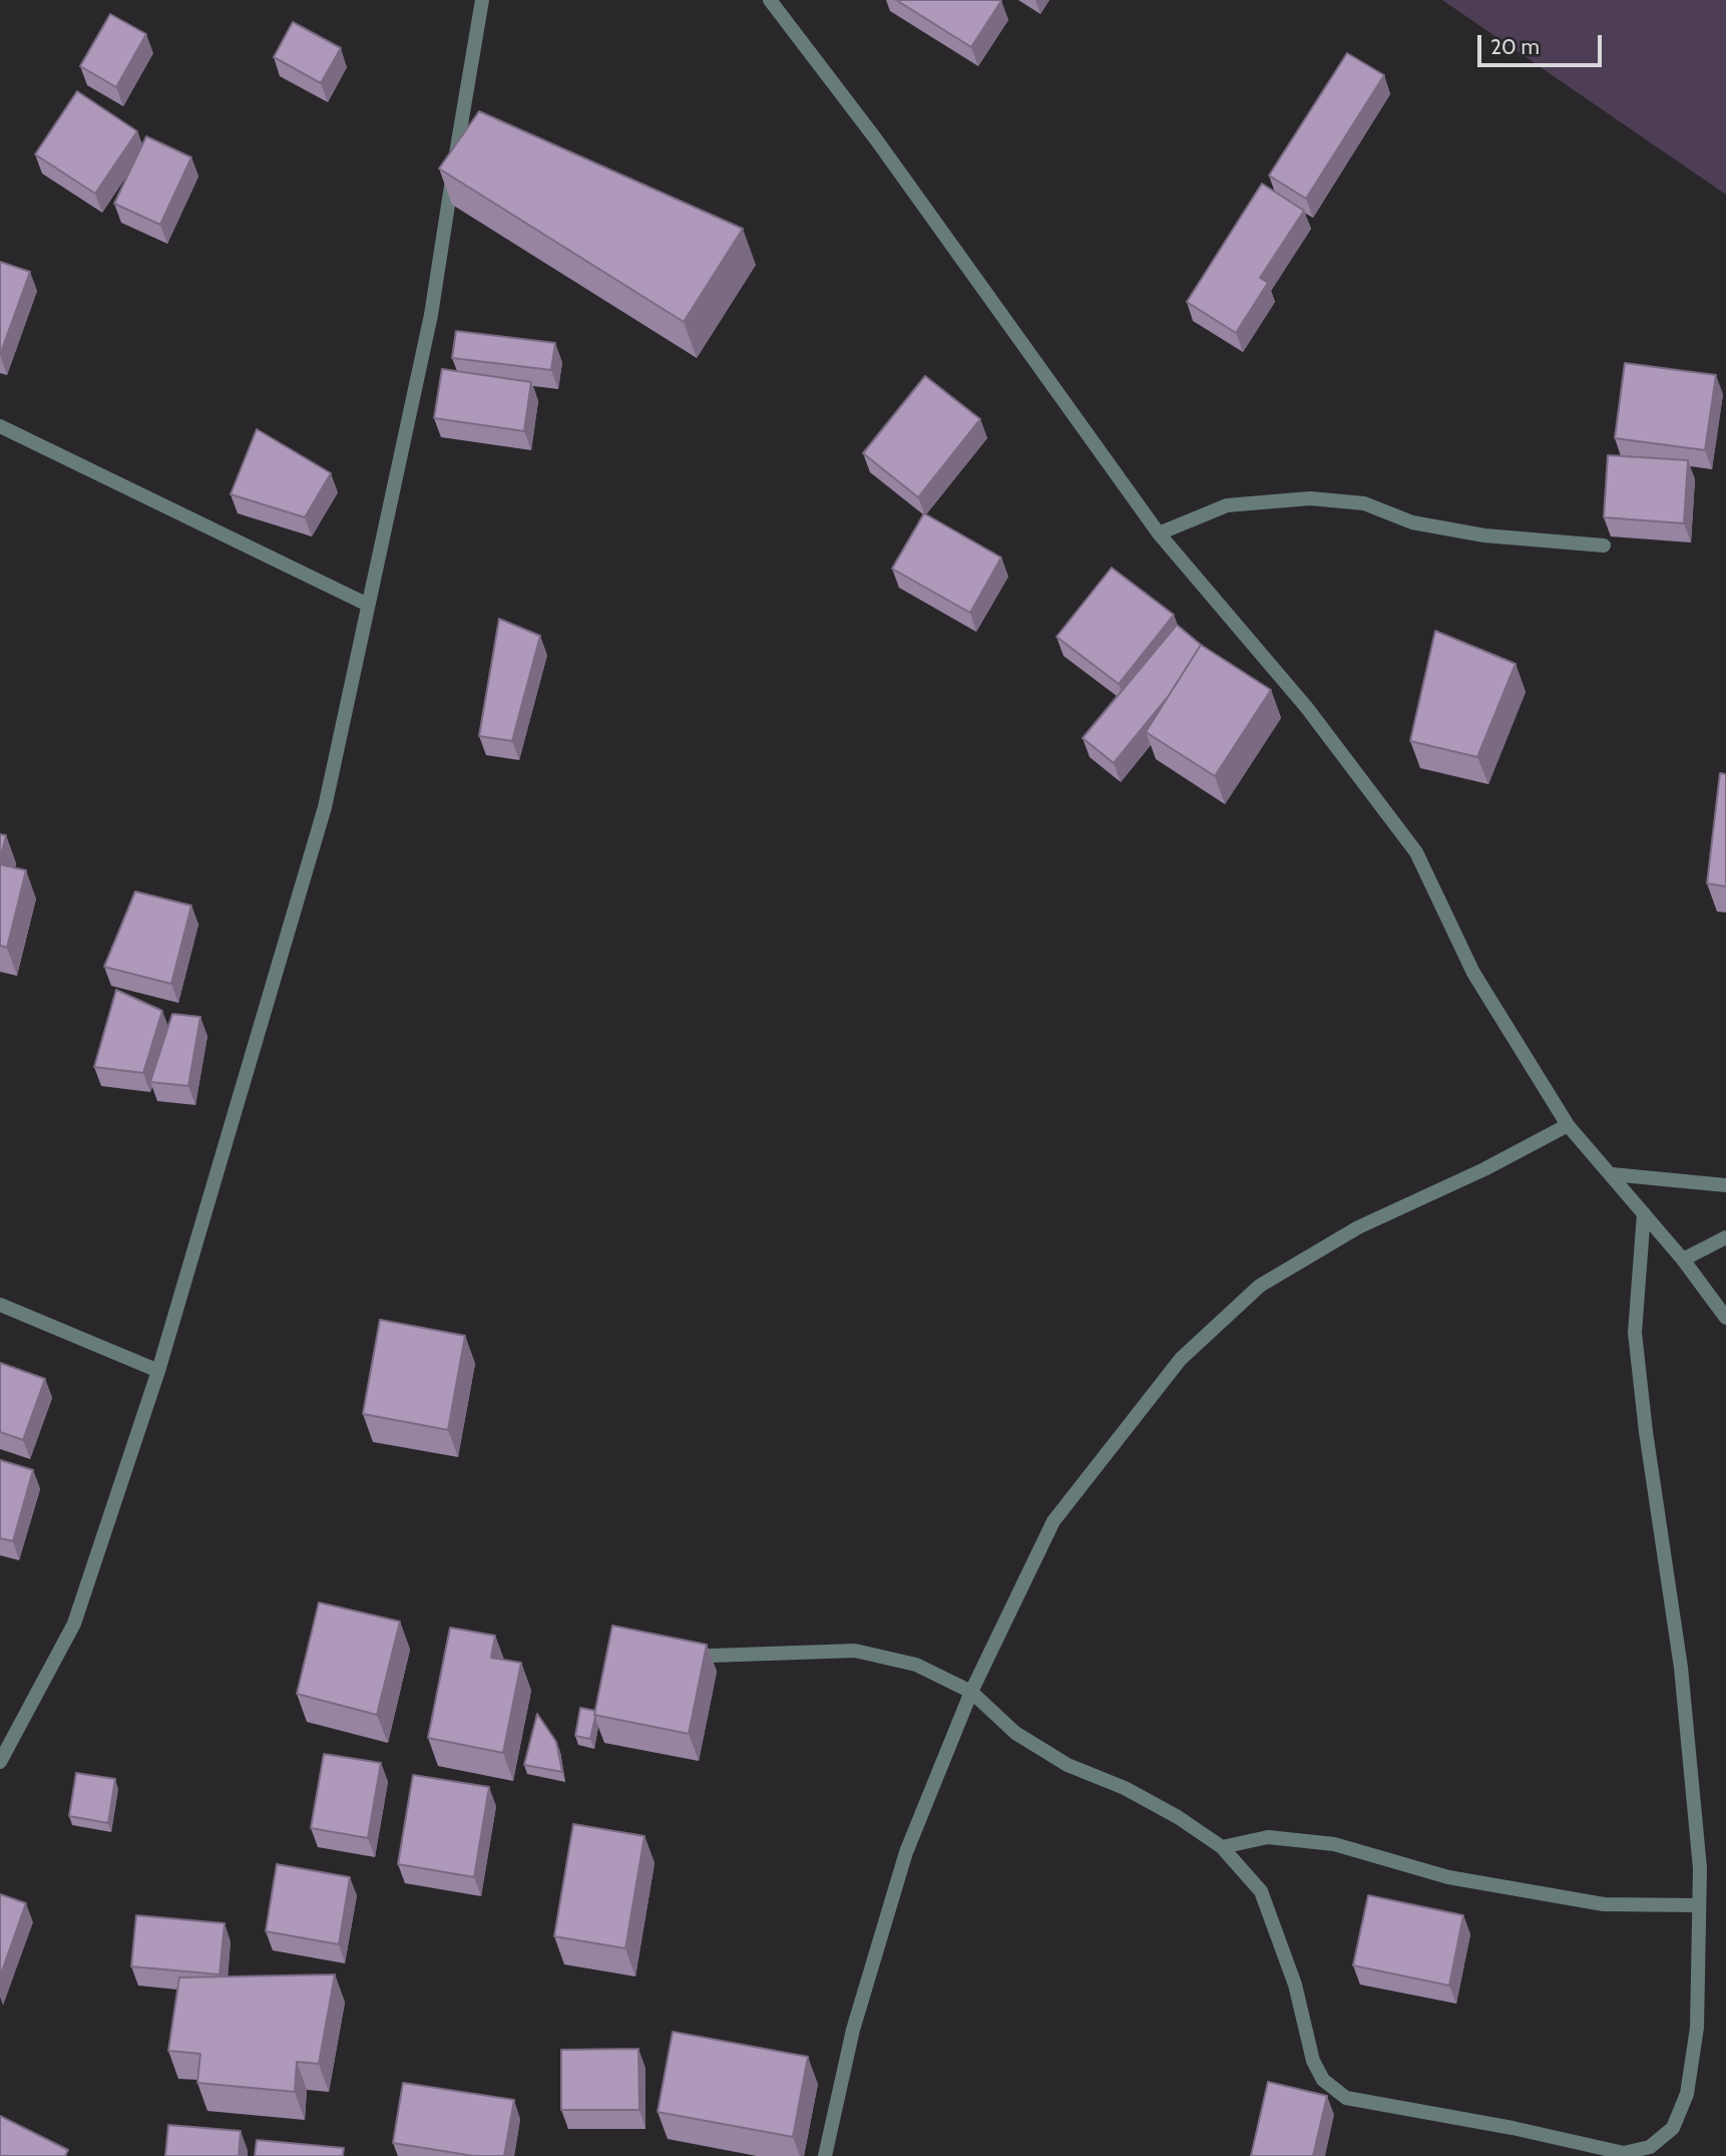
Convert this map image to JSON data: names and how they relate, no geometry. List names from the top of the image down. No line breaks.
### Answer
{"scale_bar":"20 m"}
